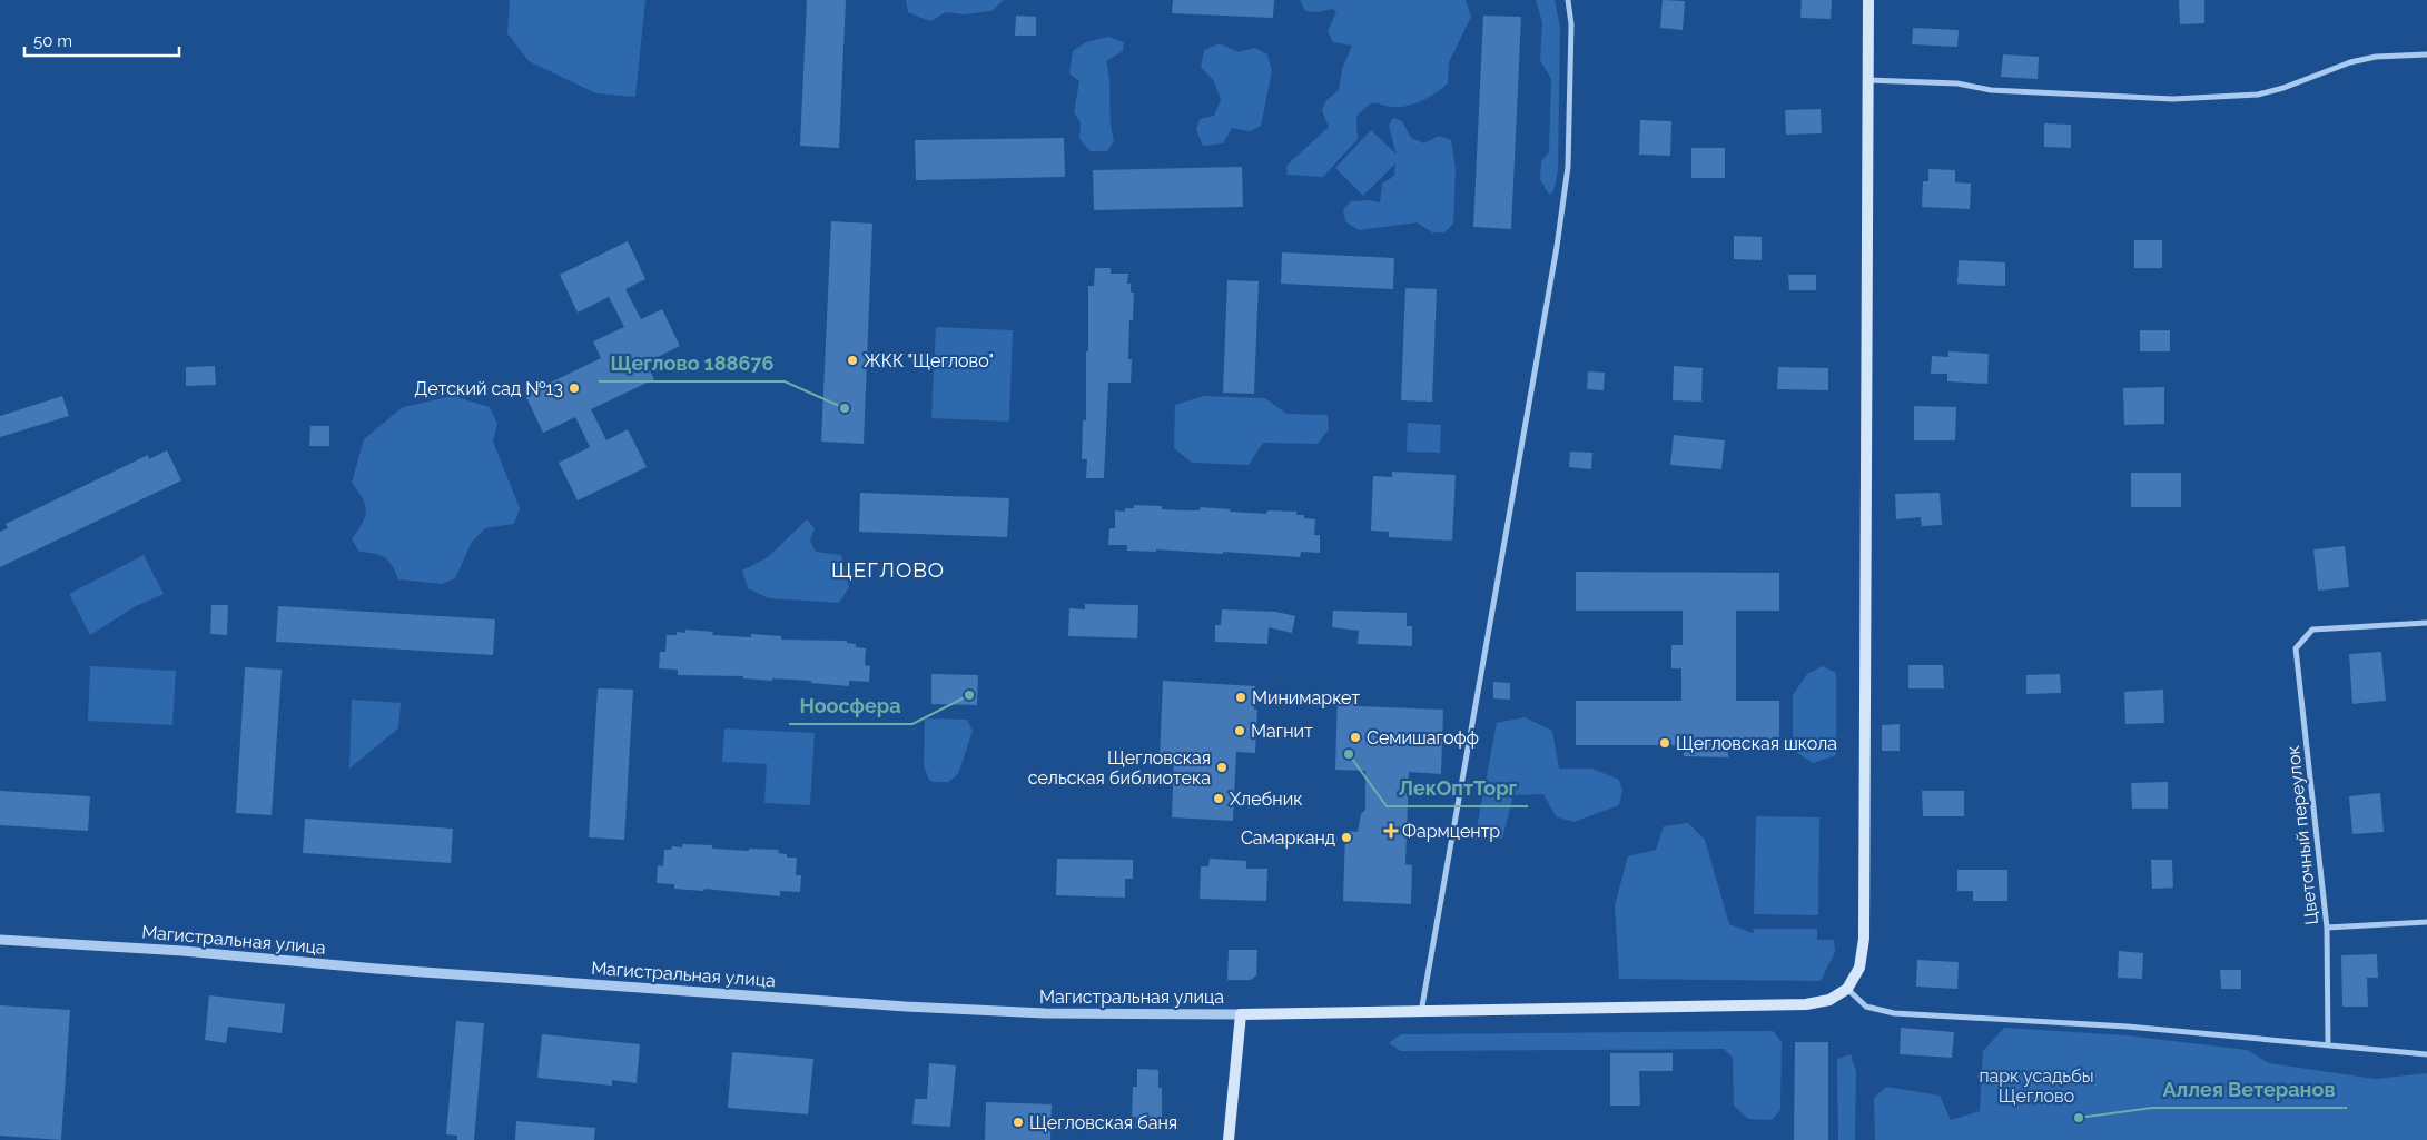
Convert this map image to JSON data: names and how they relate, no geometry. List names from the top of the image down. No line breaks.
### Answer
{"streets":{"main road":["Магистральная улица"],"street":["Цветочный переулок"]},"districts":["ЩЕГЛОВО"],"parks":["парк усадьбы Щеглово"],"places":{"other":["ЖКК \"Щеглово\"","Детский сад №13","Щеглово 188676","Ноосфера","Минимаркет","Магнит","Семишагофф","Щегловская школа","ЛекОптТорг","Щегловская сельская библиотека","Хлебник","Самарканд","Аллея Ветеранов","Щегловская баня"],"health":["Фармцентр"]},"scale_bar":"50 m"}
